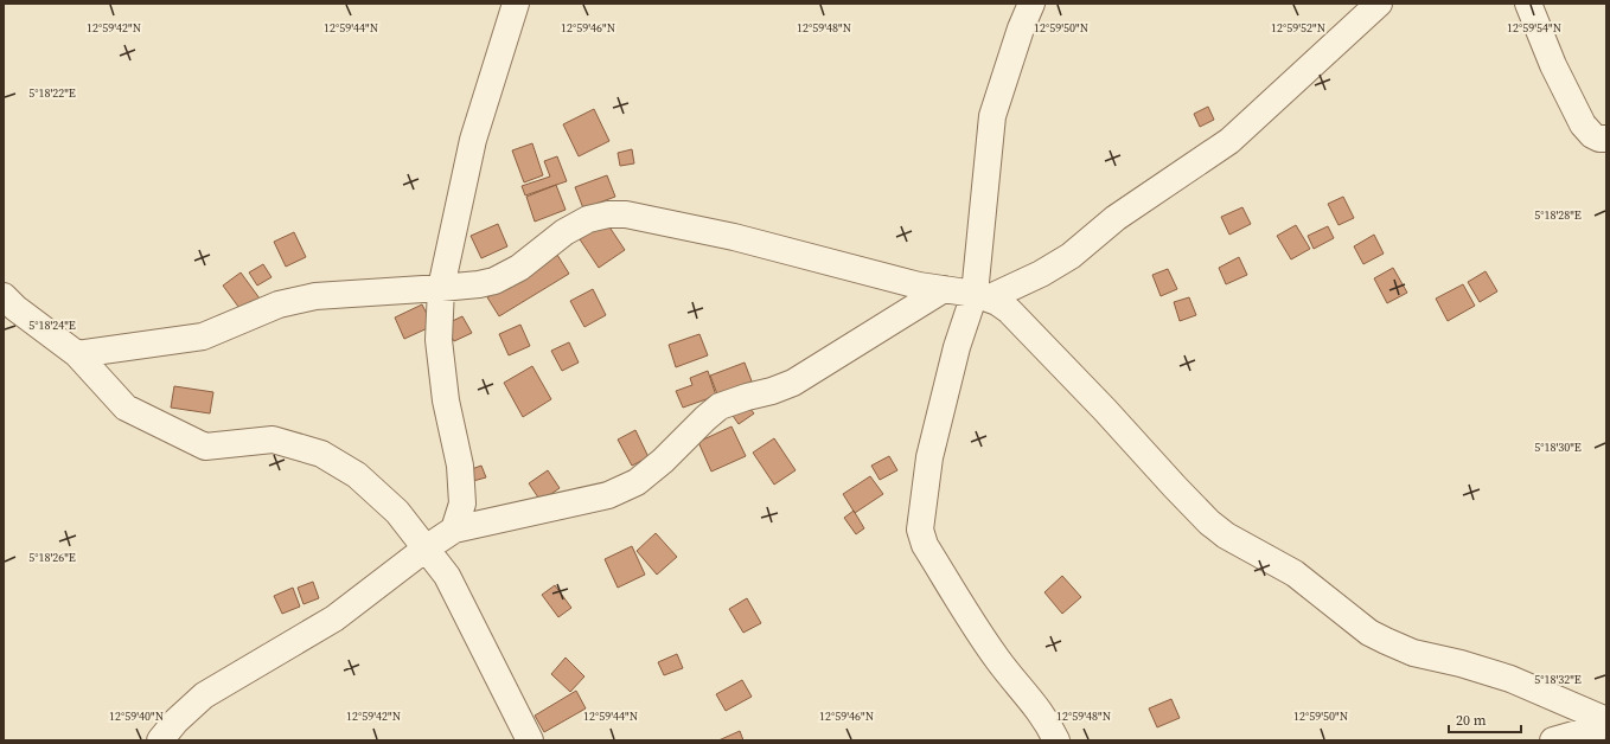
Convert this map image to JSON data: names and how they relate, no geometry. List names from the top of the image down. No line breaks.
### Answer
{"scale_bar":"20 m","coordinates":["12°59'42\"N","12°59'44\"N","12°59'46\"N","12°59'48\"N","12°59'52\"N","12°59'54\"N","12°59'50\"N","5°18'22\"E","5°18'28\"E","5°18'24\"E","5°18'30\"E","5°18'26\"E","5°18'32\"E","12°59'40\"N"]}
